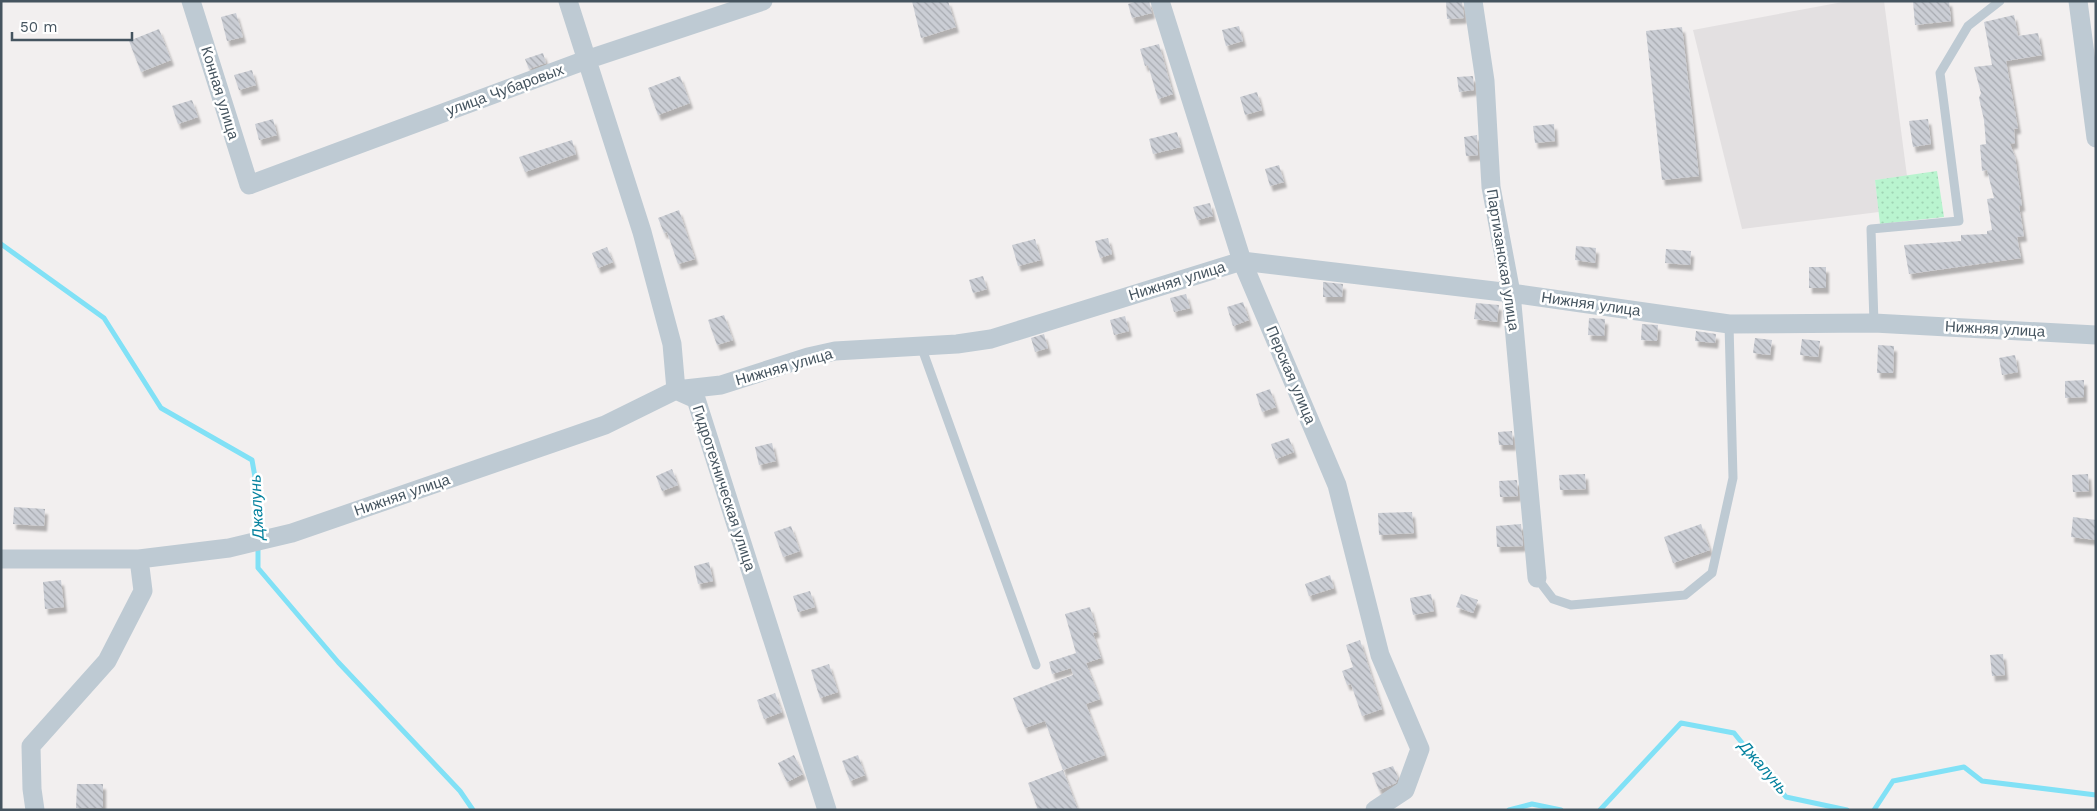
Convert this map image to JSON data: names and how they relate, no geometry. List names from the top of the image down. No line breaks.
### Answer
{"streets":{"street":["улица Чубаровых","Конная улица","Партизанская улица","Нижняя улица","Перская улица","Гидротехническая улица"]},"crossings":[["улица Чубаровых","Конная улица"],["улица Чубаровых","Гидротехническая улица"],["Партизанская улица","Нижняя улица"],["Нижняя улица","Перская улица"],["Нижняя улица","Гидротехническая улица"]],"water":["Джалунь"],"scale_bar":"50 m"}
